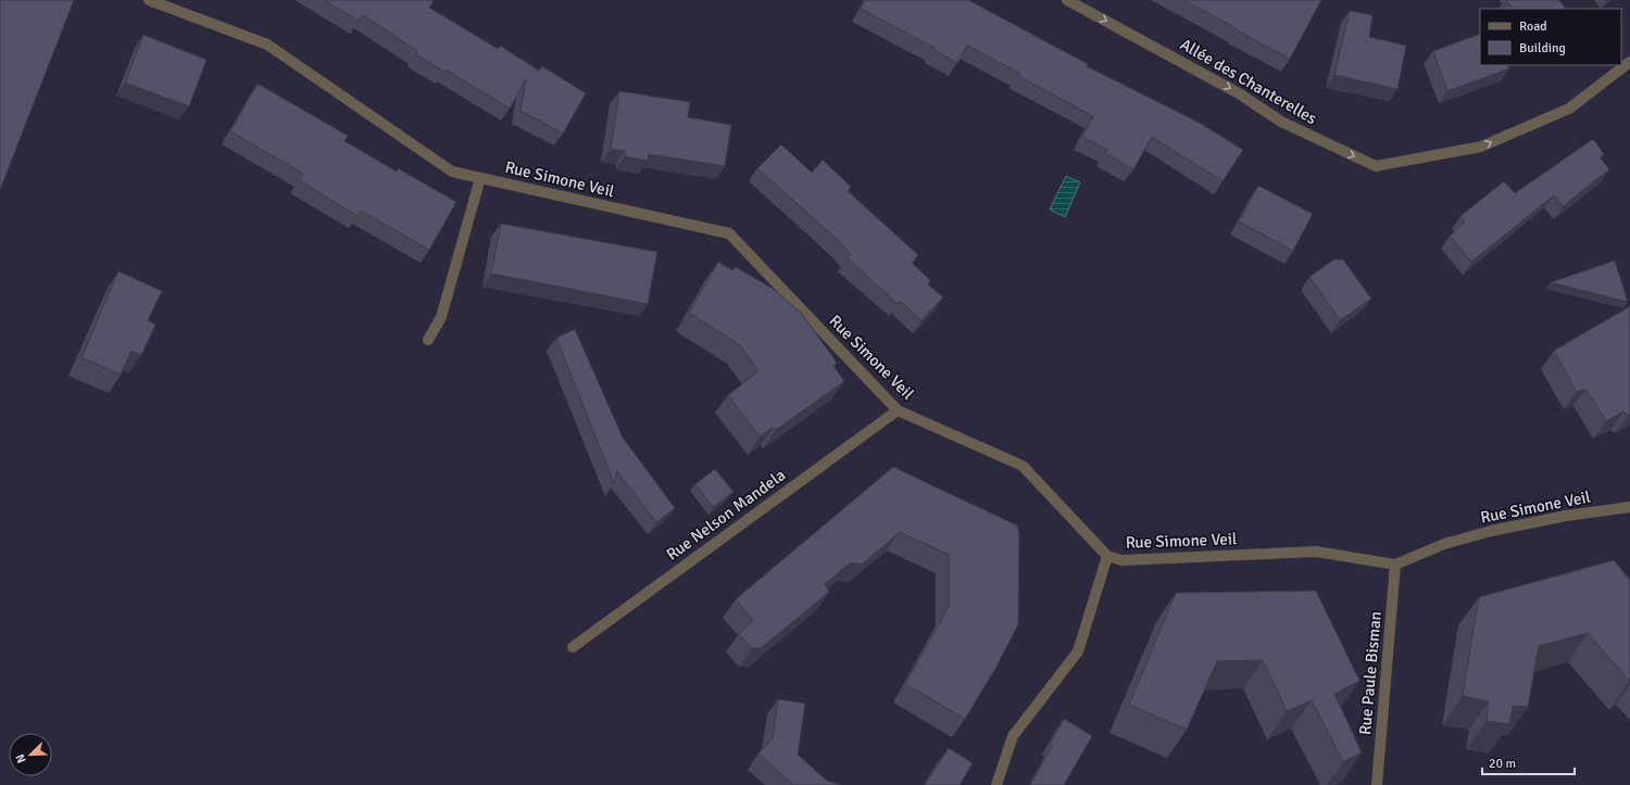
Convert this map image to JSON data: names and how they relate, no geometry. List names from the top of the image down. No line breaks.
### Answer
{"streets":{"street":["Allée des Chanterelles","Rue Simone Veil","Rue Nelson Mandela","Rue Paule Bisman"]},"crossings":[["Rue Simone Veil","Rue Nelson Mandela"],["Rue Simone Veil","Rue Paule Bisman"]],"one_way":["Allée des Chanterelles"],"legend":["Road","Building"],"scale_bar":"20 m","north":"bottom left"}
